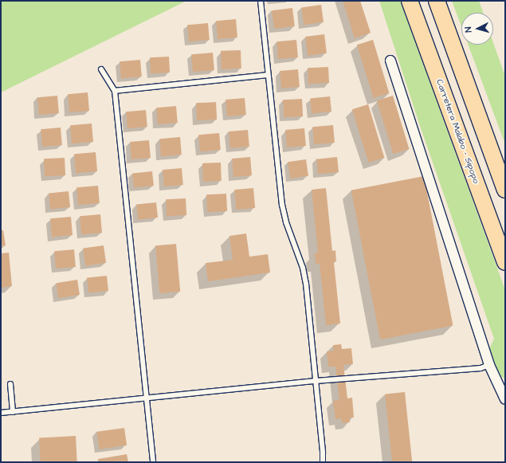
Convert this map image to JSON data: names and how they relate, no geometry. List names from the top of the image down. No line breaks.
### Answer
{"streets":{"highway":["Carretera Malabo - Sipopo"]},"north":"left"}
